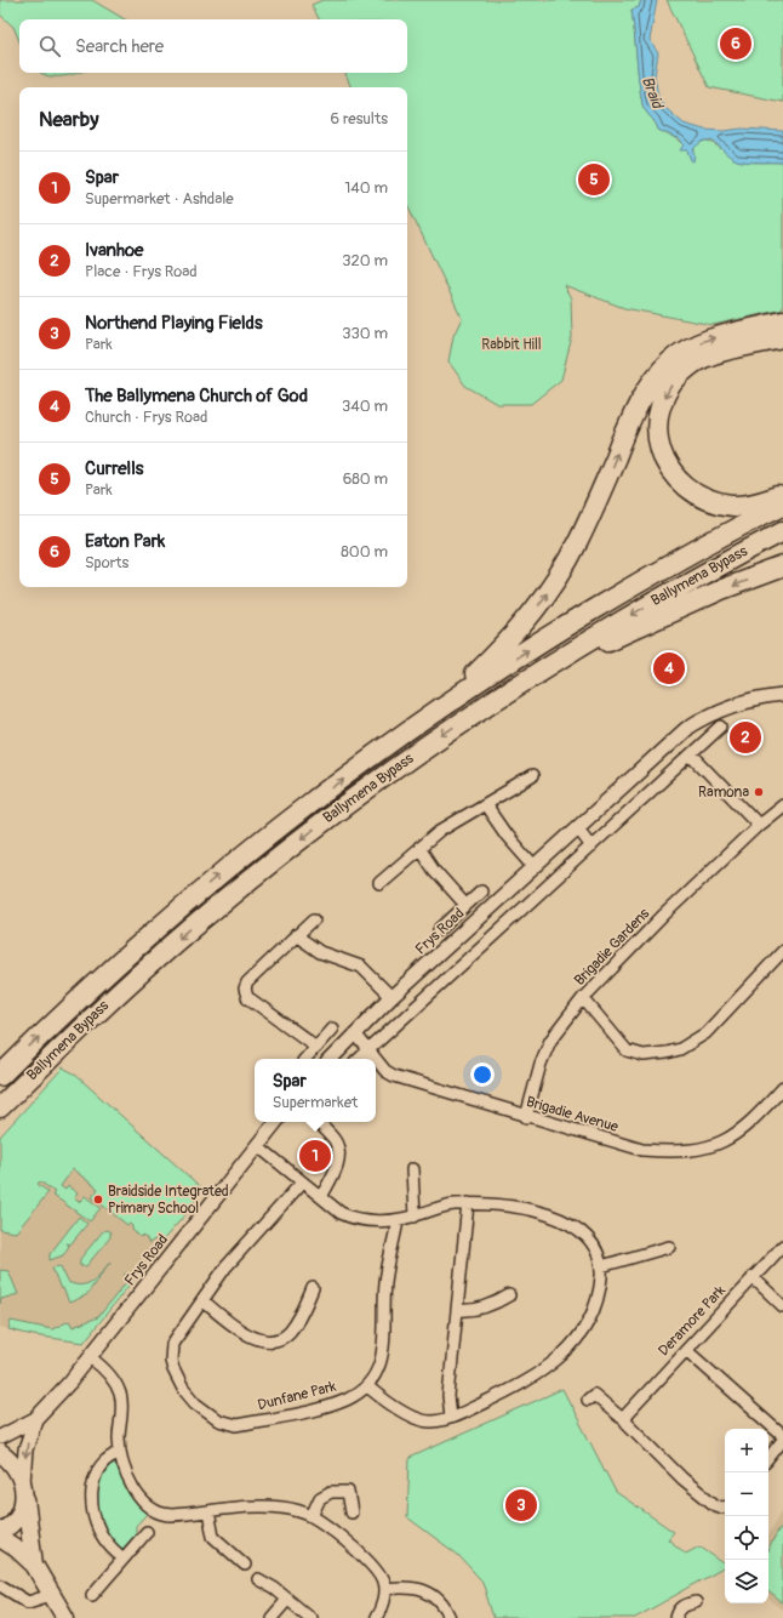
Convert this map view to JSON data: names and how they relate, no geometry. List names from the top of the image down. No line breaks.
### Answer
{"streets":{"highway":["Ballymena Bypass"],"street":["Frys Road","Brigadie Gardens","Brigadie Avenue","Deramore Park","Dunfane Park"]},"crossings":[["Frys Road","Brigadie Avenue"],["Brigadie Gardens","Brigadie Avenue"]],"water":["Braid"],"parks":["Rabbit Hill"],"places":["Ramona","Braidside Integrated Primary School"],"page":{"search":"Search here","pins":["6","5","4","2","1","3"],"heading":["Nearby","6 results"],"list":[{"mark":"1","name":"Spar","note":"Supermarket · Ashdale","value":"140 m"},{"mark":"2","name":"Ivanhoe","note":"Place · Frys Road","value":"320 m"},{"mark":"3","name":"Northend Playing Fields","note":"Park","value":"330 m"},{"mark":"4","name":"The Ballymena Church of God","note":"Church · Frys Road","value":"340 m"},{"mark":"5","name":"Currells","note":"Park","value":"680 m"},{"mark":"6","name":"Eaton Park","note":"Sports","value":"800 m"}],"popup":["Spar","Supermarket"],"map_buttons":["+","−"]}}
